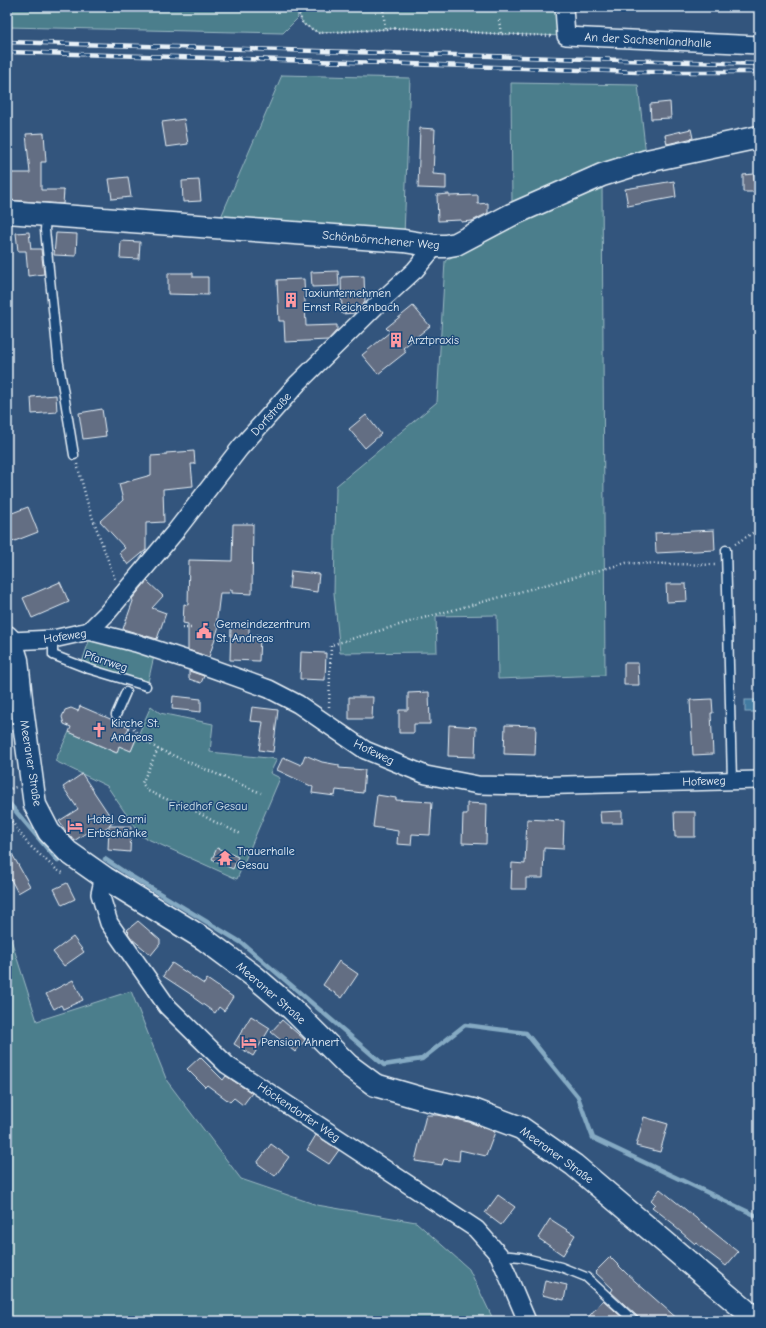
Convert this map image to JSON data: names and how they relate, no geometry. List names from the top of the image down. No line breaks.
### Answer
{"streets":{"street":["An der Sachsenlandhalle","Schönbörnchener Weg","Dorfstraße","Hofeweg","Meeraner Straße","Höckendorfer Weg"],"lane":["Pfarrweg"]},"crossings":[["Schönbörnchener Weg","Dorfstraße"],["Dorfstraße","Hofeweg"],["Hofeweg","Pfarrweg"],["Hofeweg","Meeraner Straße"],["Meeraner Straße","Höckendorfer Weg"]],"parks":["Friedhof Gesau"],"places":{"building":["Taxiunternehmen Ernst Reichenbach","Arztpraxis"],"public building":["Gemeindezentrum St. Andreas"],"church":["Kirche St. Andreas"],"hotel":["Hotel Garni Erbschänke","Pension Ahnert"],"temple":["Trauerhalle Gesau"]}}
